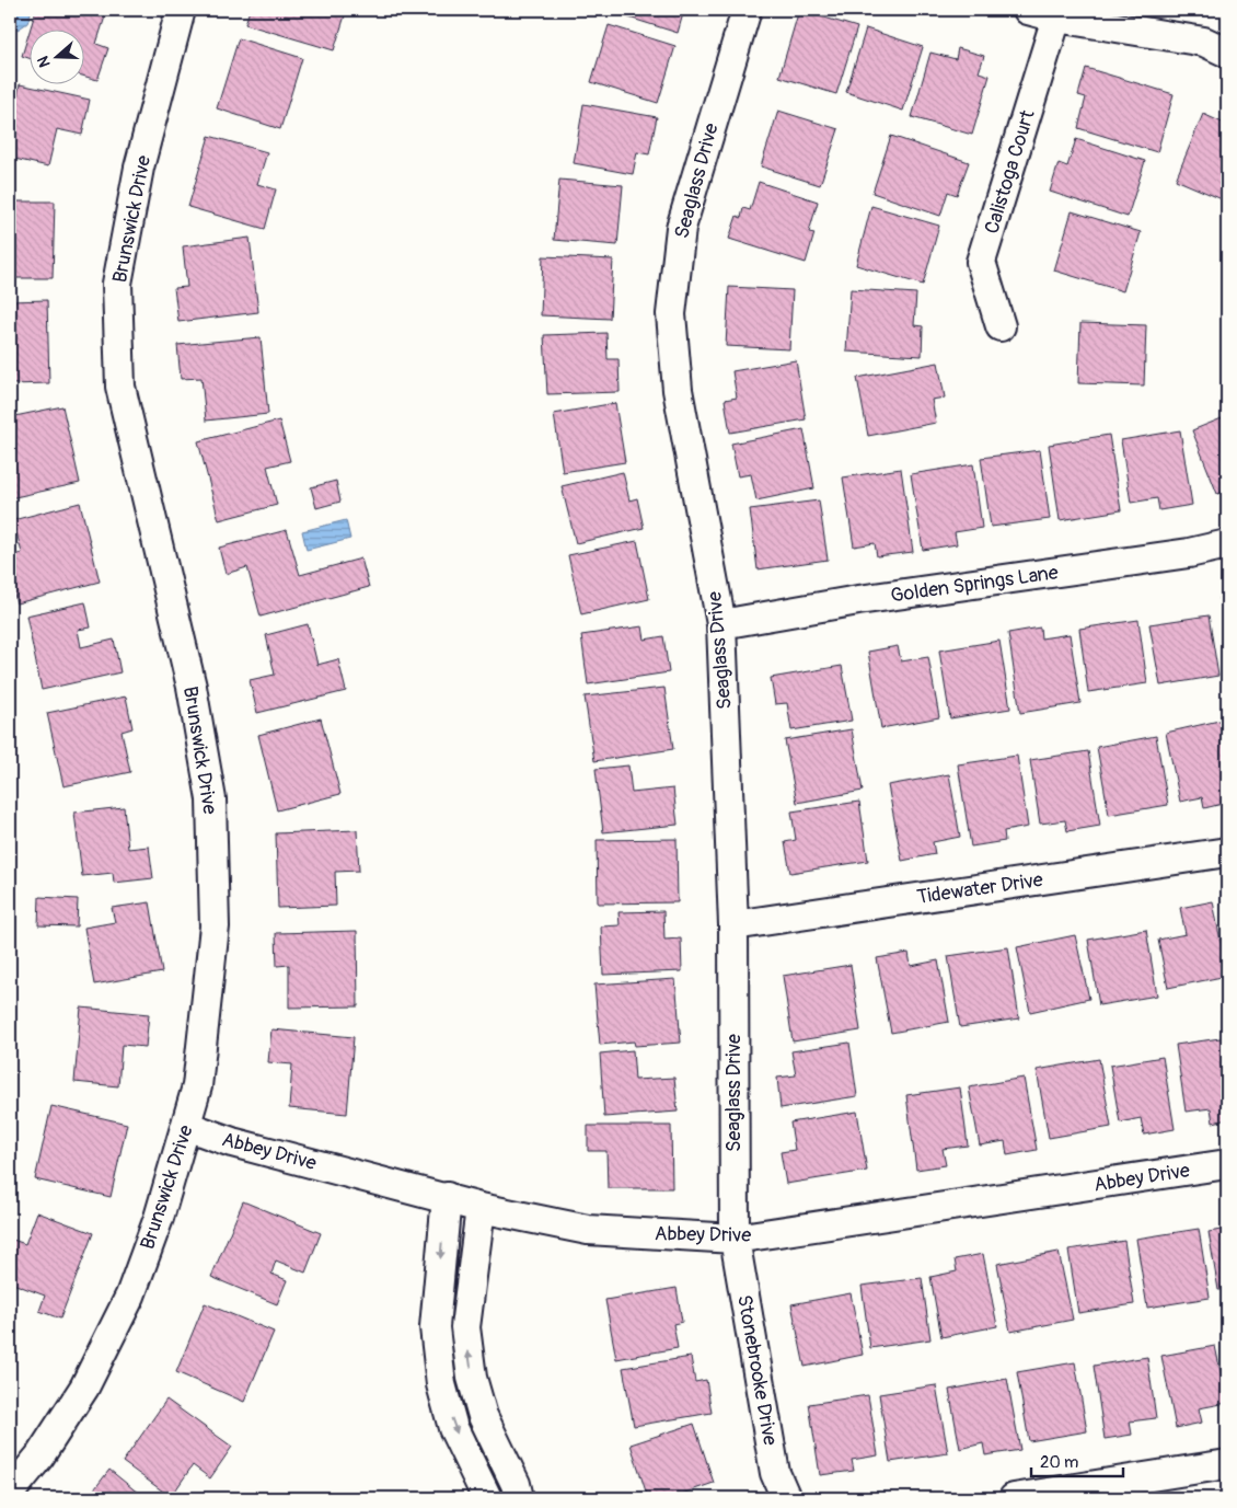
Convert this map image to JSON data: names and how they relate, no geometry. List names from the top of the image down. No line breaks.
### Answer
{"streets":{"street":["Calistoga Court","Seaglass Drive","Brunswick Drive","Golden Springs Lane","Tidewater Drive","Abbey Drive","Stonebrooke Drive"]},"crossings":[["Seaglass Drive","Golden Springs Lane"],["Seaglass Drive","Tidewater Drive"],["Seaglass Drive","Abbey Drive"],["Seaglass Drive","Stonebrooke Drive"],["Brunswick Drive","Abbey Drive"],["Abbey Drive","Stonebrooke Drive"]],"scale_bar":"20 m","north":"left"}
